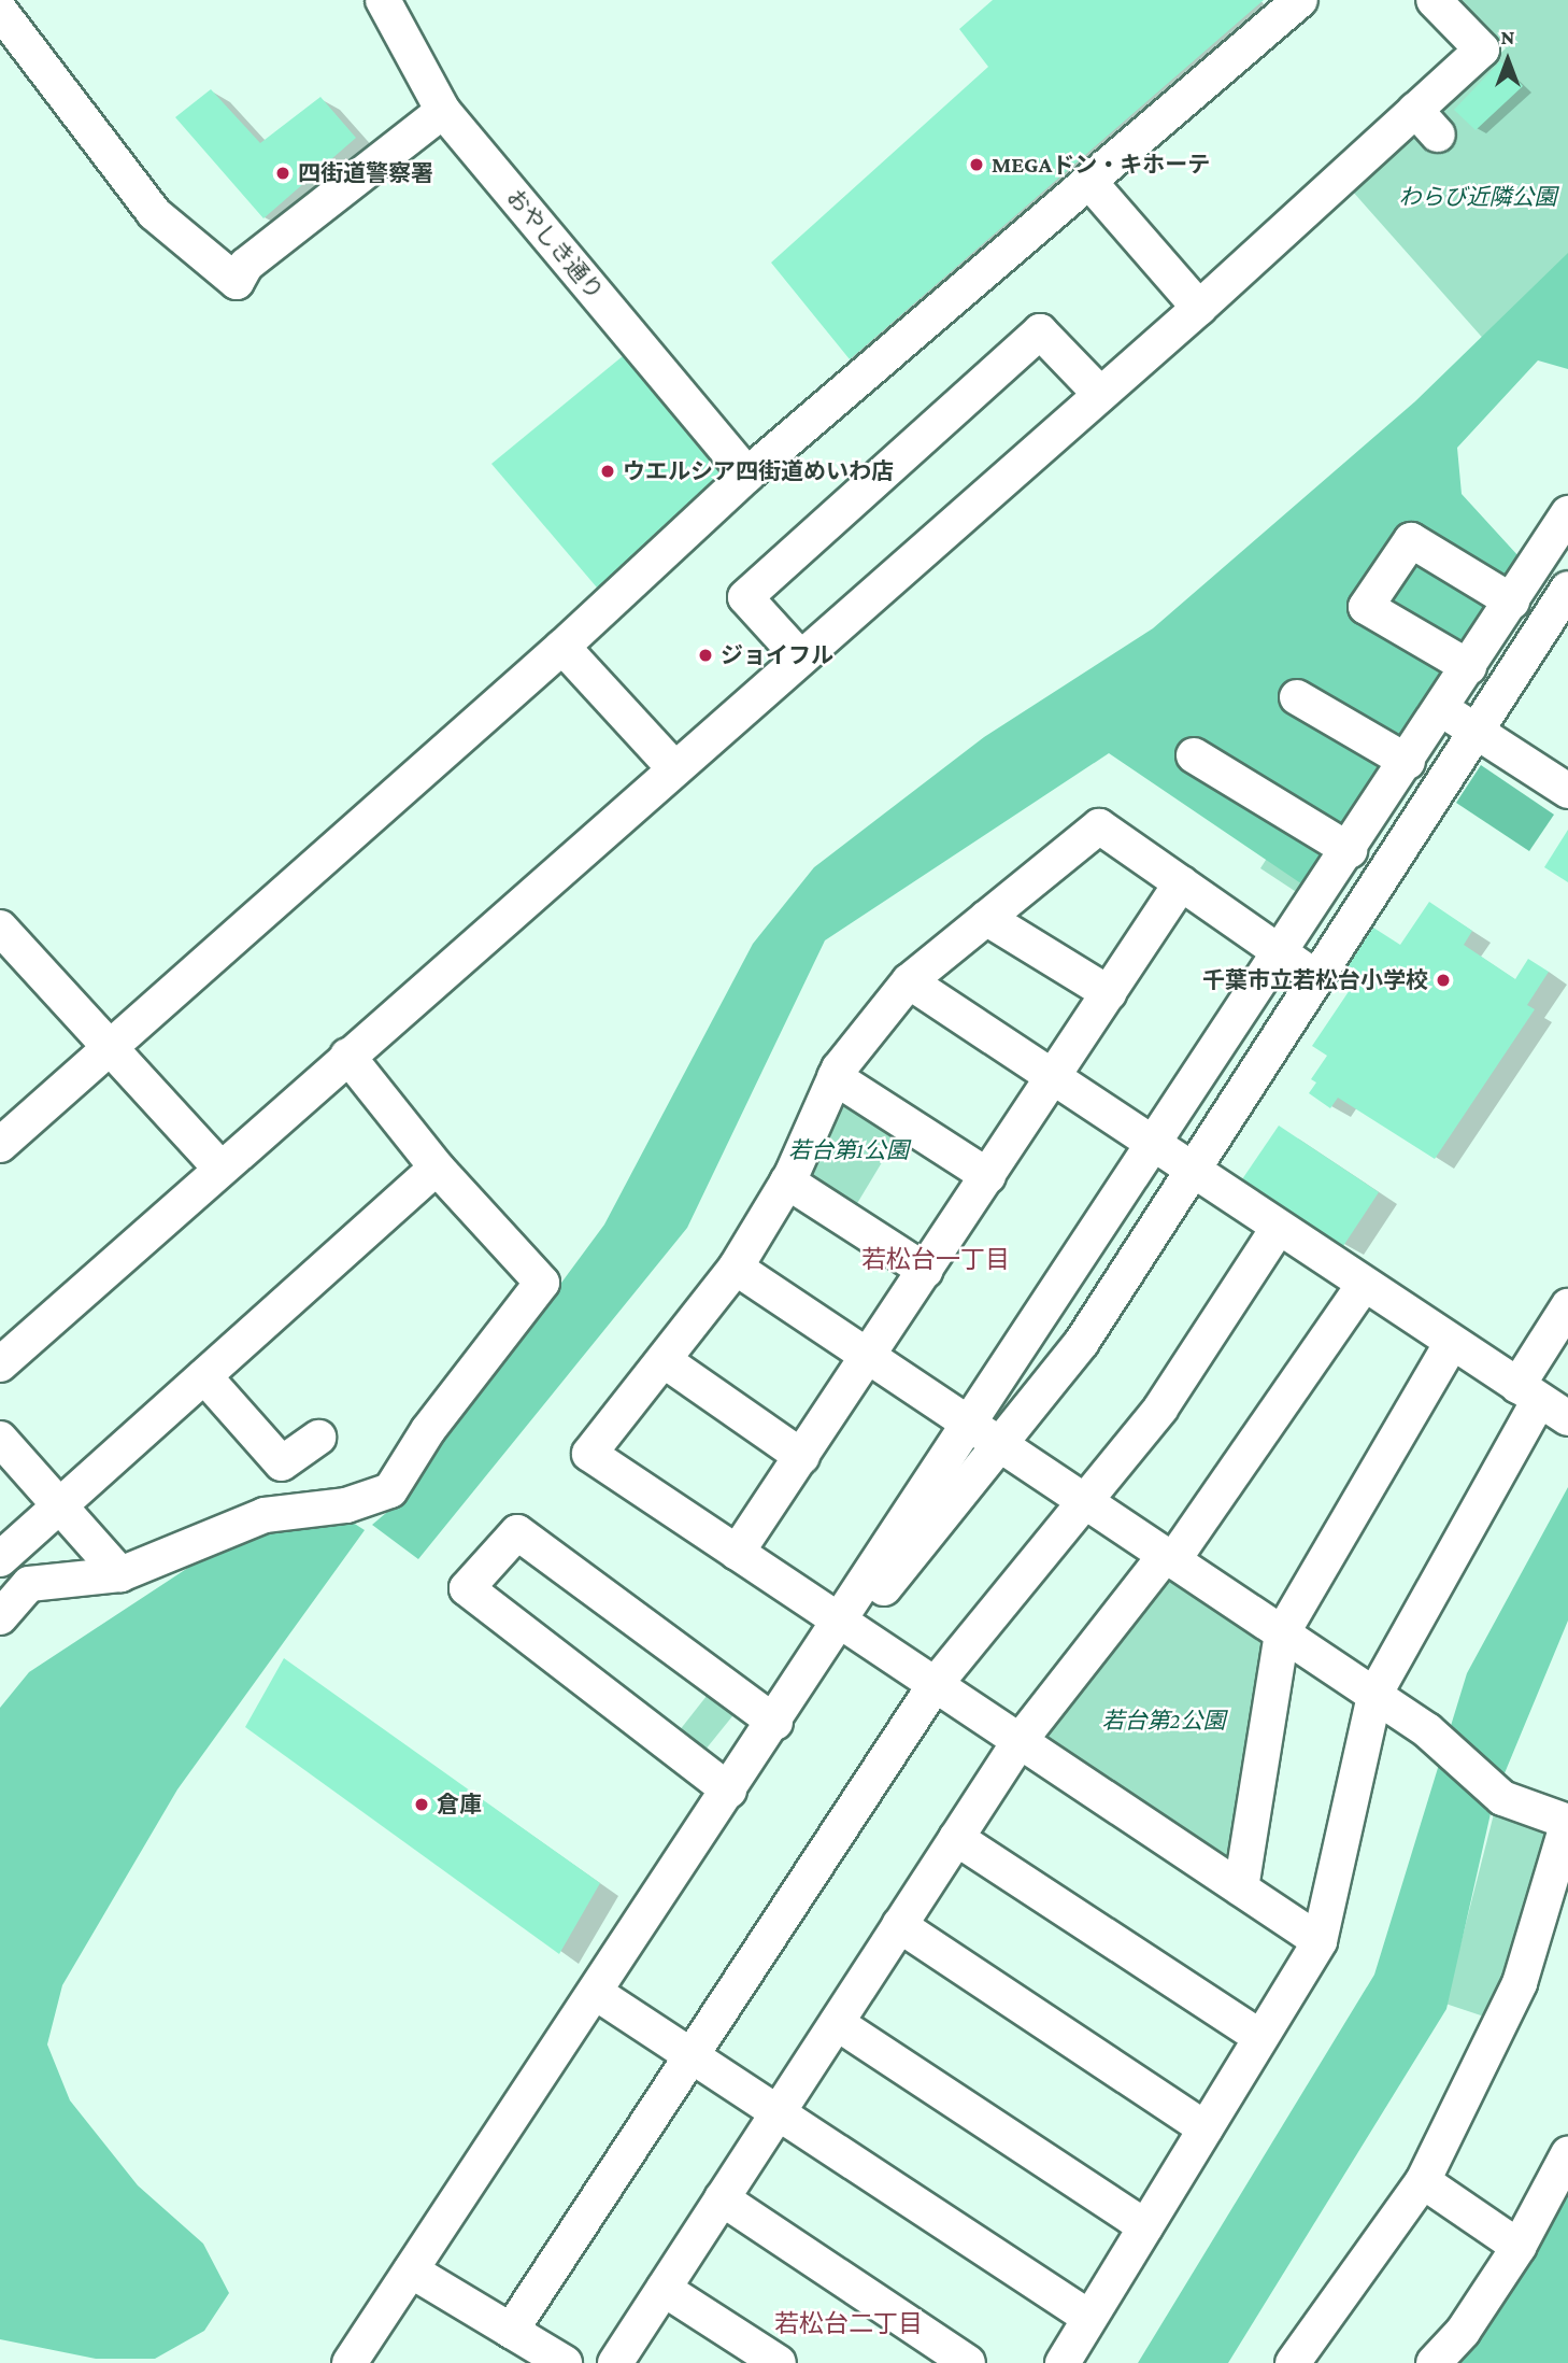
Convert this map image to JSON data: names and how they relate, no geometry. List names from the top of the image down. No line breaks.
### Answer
{"streets":{"street":["おやしき通り"]},"districts":["若松台一丁目","若松台二丁目"],"parks":["わらび近隣公園","若台第1公園","若台第2公園"],"places":["MEGAドン・キホーテ","四街道警察署","ウエルシア四街道めいわ店","ジョイフル","千葉市立若松台小学校","倉庫"],"north":"top"}
